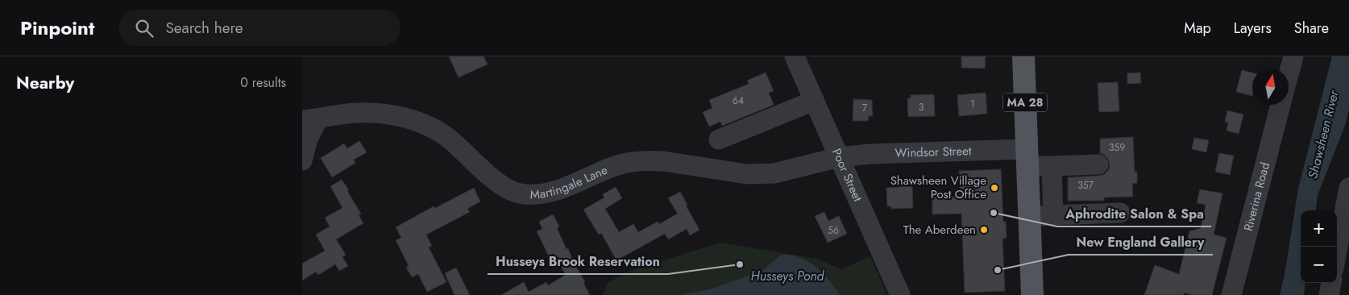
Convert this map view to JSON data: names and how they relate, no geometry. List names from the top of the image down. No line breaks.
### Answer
{"streets":{"main road":["MA 28"],"street":["Windsor Street","Poor Street","Martingale Lane","Riverina Road"]},"crossings":[["MA 28","Windsor Street"],["Windsor Street","Poor Street"],["Windsor Street","Martingale Lane"],["Poor Street","Martingale Lane"]],"water":["Shawsheen River","Husseys Pond"],"places":["Shawsheen Village Post Office","Aphrodite Salon & Spa","The Aberdeen","Husseys Brook Reservation","New England Gallery"],"house_numbers":["64","1","3","7","359","357","56"],"north":"top","page":{"header":"Pinpoint","search":"Search here","nav":["Map","Layers","Share"],"heading":["Nearby","0 results"],"map_buttons":["+","−"]}}
